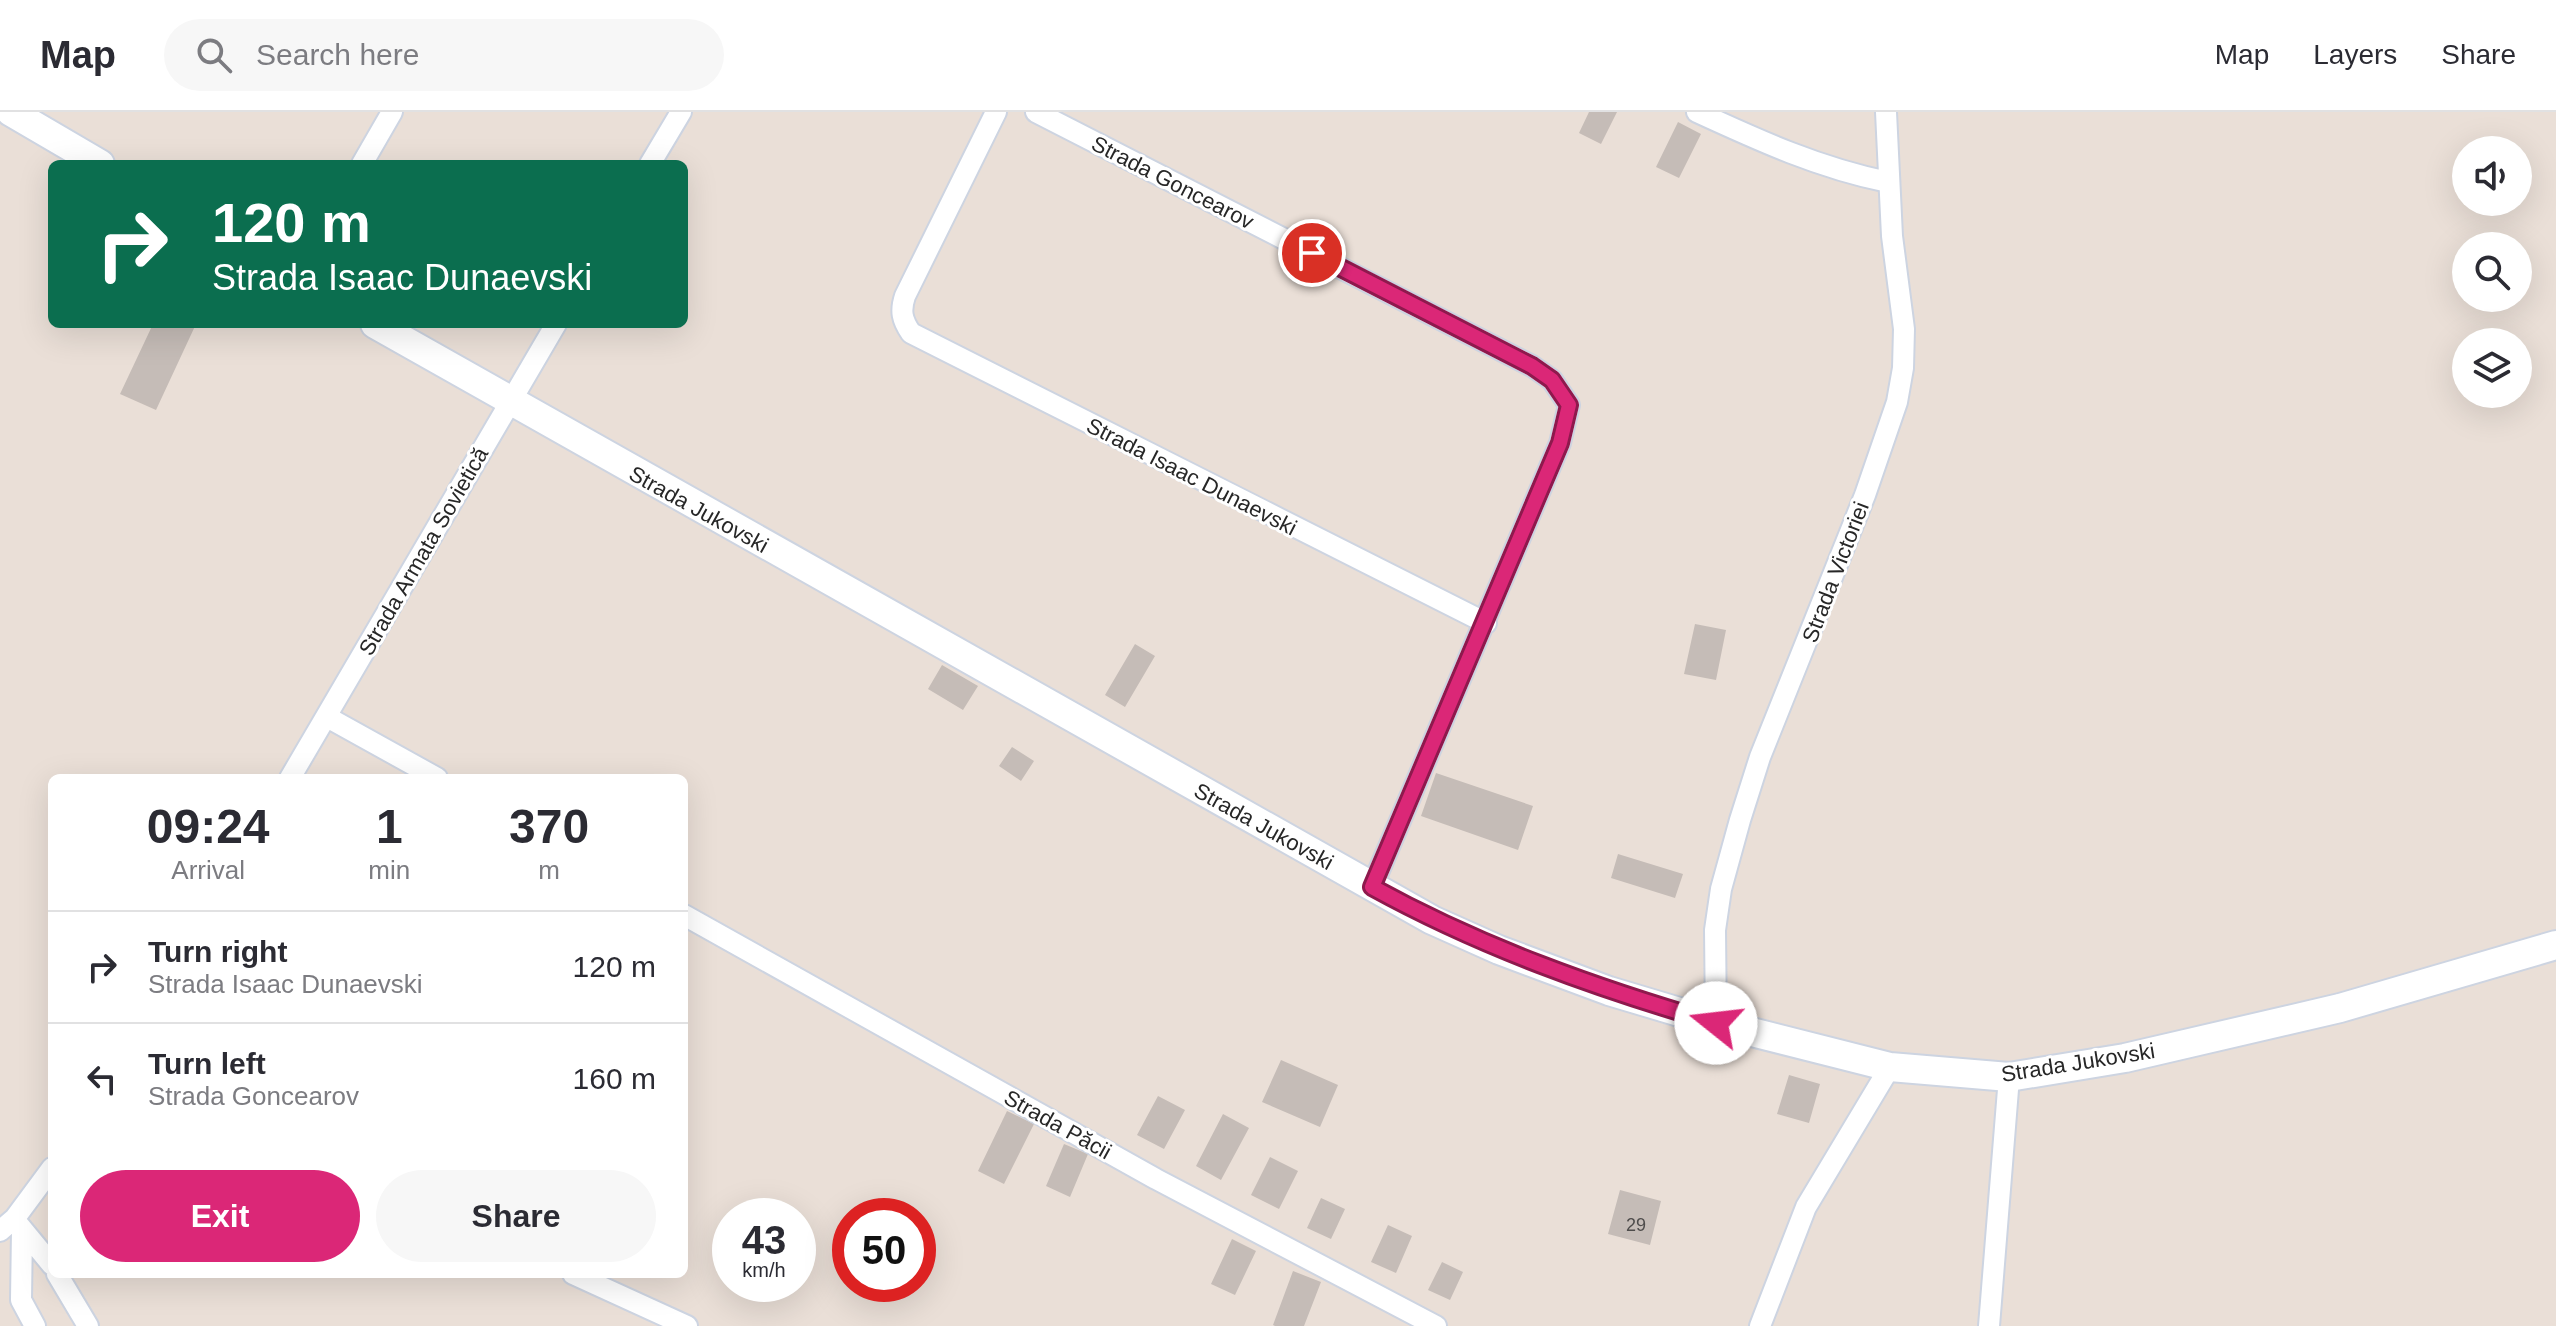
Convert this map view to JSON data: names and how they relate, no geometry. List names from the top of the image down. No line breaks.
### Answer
{"streets":{"main road":["Strada Jukovski"],"street":["Strada Goncearov","Strada Isaac Dunaevski","Strada Armata Sovietică","Strada Victoriei","Strada Păcii"]},"crossings":[["Strada Goncearov","Strada Isaac Dunaevski"],["Strada Jukovski","Strada Armata Sovietică"],["Strada Jukovski","Strada Victoriei"]],"house_numbers":["29"],"page":{"header":"Map","search":"Search here","nav":["Map","Layers","Share"],"turn":["120 m","Strada Isaac Dunaevski"],"eta":["09:24","Arrival","1","min","370","m"],"list":[{"name":"Turn right","note":"Strada Isaac Dunaevski","value":"120 m"},{"name":"Turn left","note":"Strada Goncearov","value":"160 m"}],"buttons":["Exit","Share"],"speed":"43 km/h","limit":"50"}}
